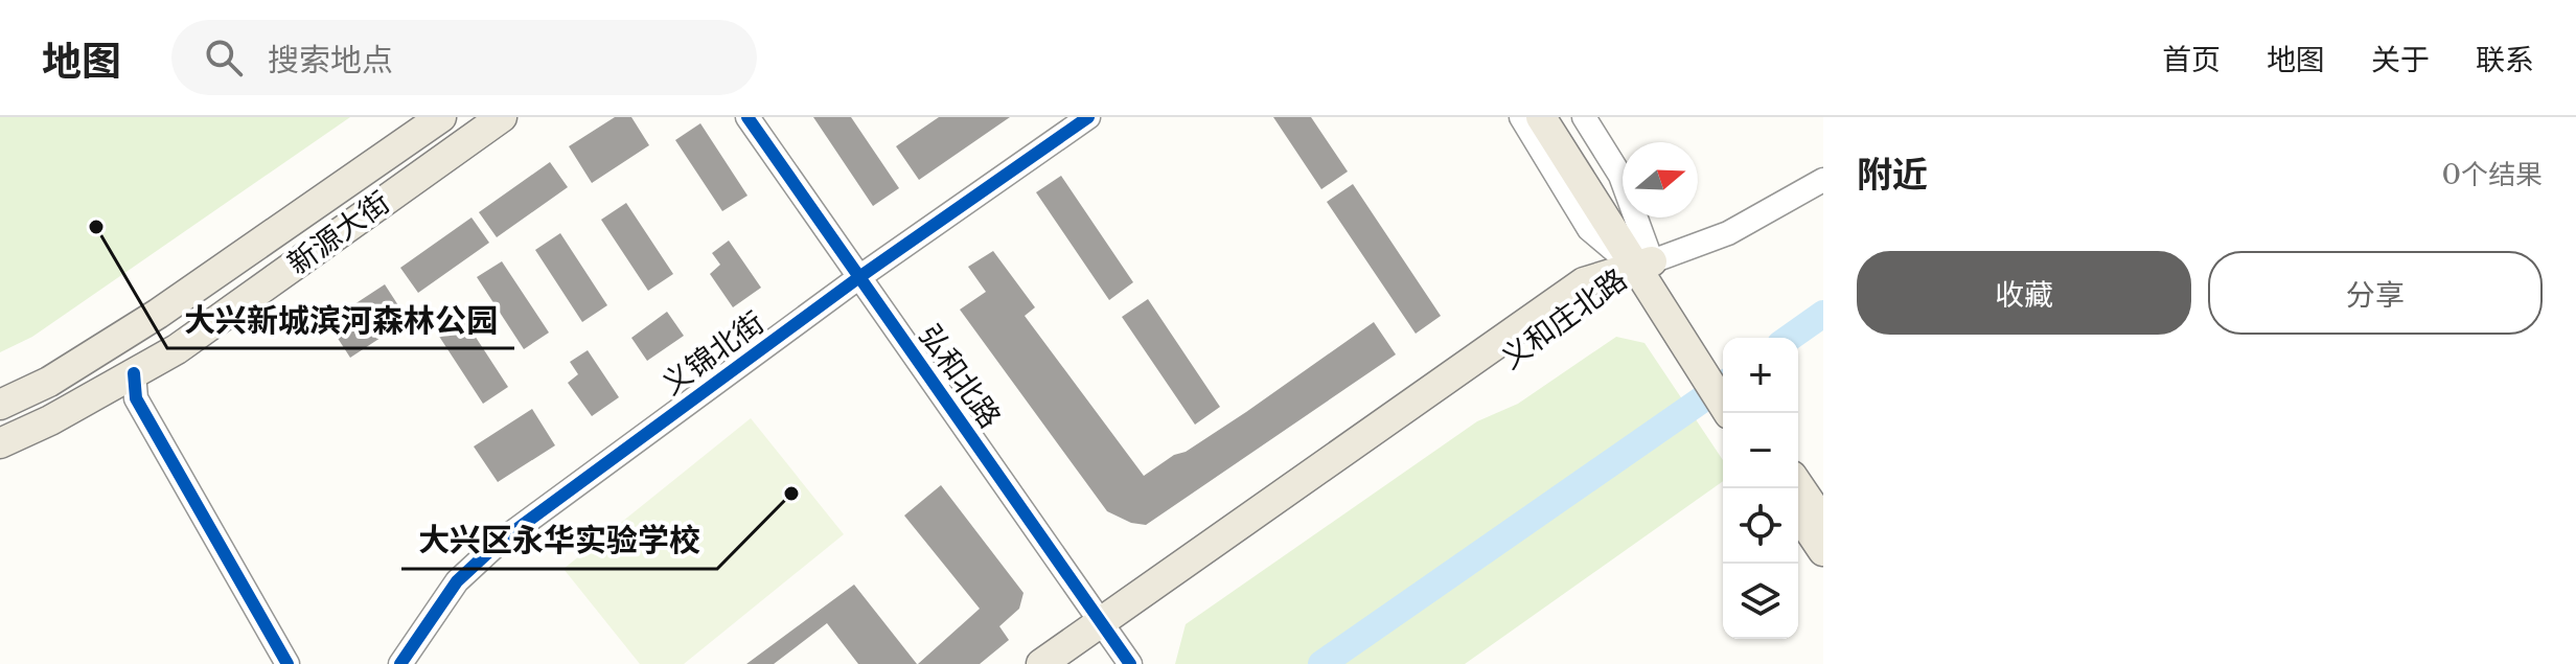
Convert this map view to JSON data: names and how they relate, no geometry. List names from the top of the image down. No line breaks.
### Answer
{"streets":{"main road":["新源大街","义和庄北路"],"street":["义锦北街","弘和北路"]},"crossings":[["义和庄北路","弘和北路"],["义锦北街","弘和北路"]],"places":["大兴新城滨河森林公园","大兴区永华实验学校"],"north":"right","page":{"header":"地图","search":"搜索地点","nav":["首页","地图","关于","联系"],"heading":["附近","0个结果"],"buttons":["收藏","分享"],"map_buttons":["+","−"]}}
